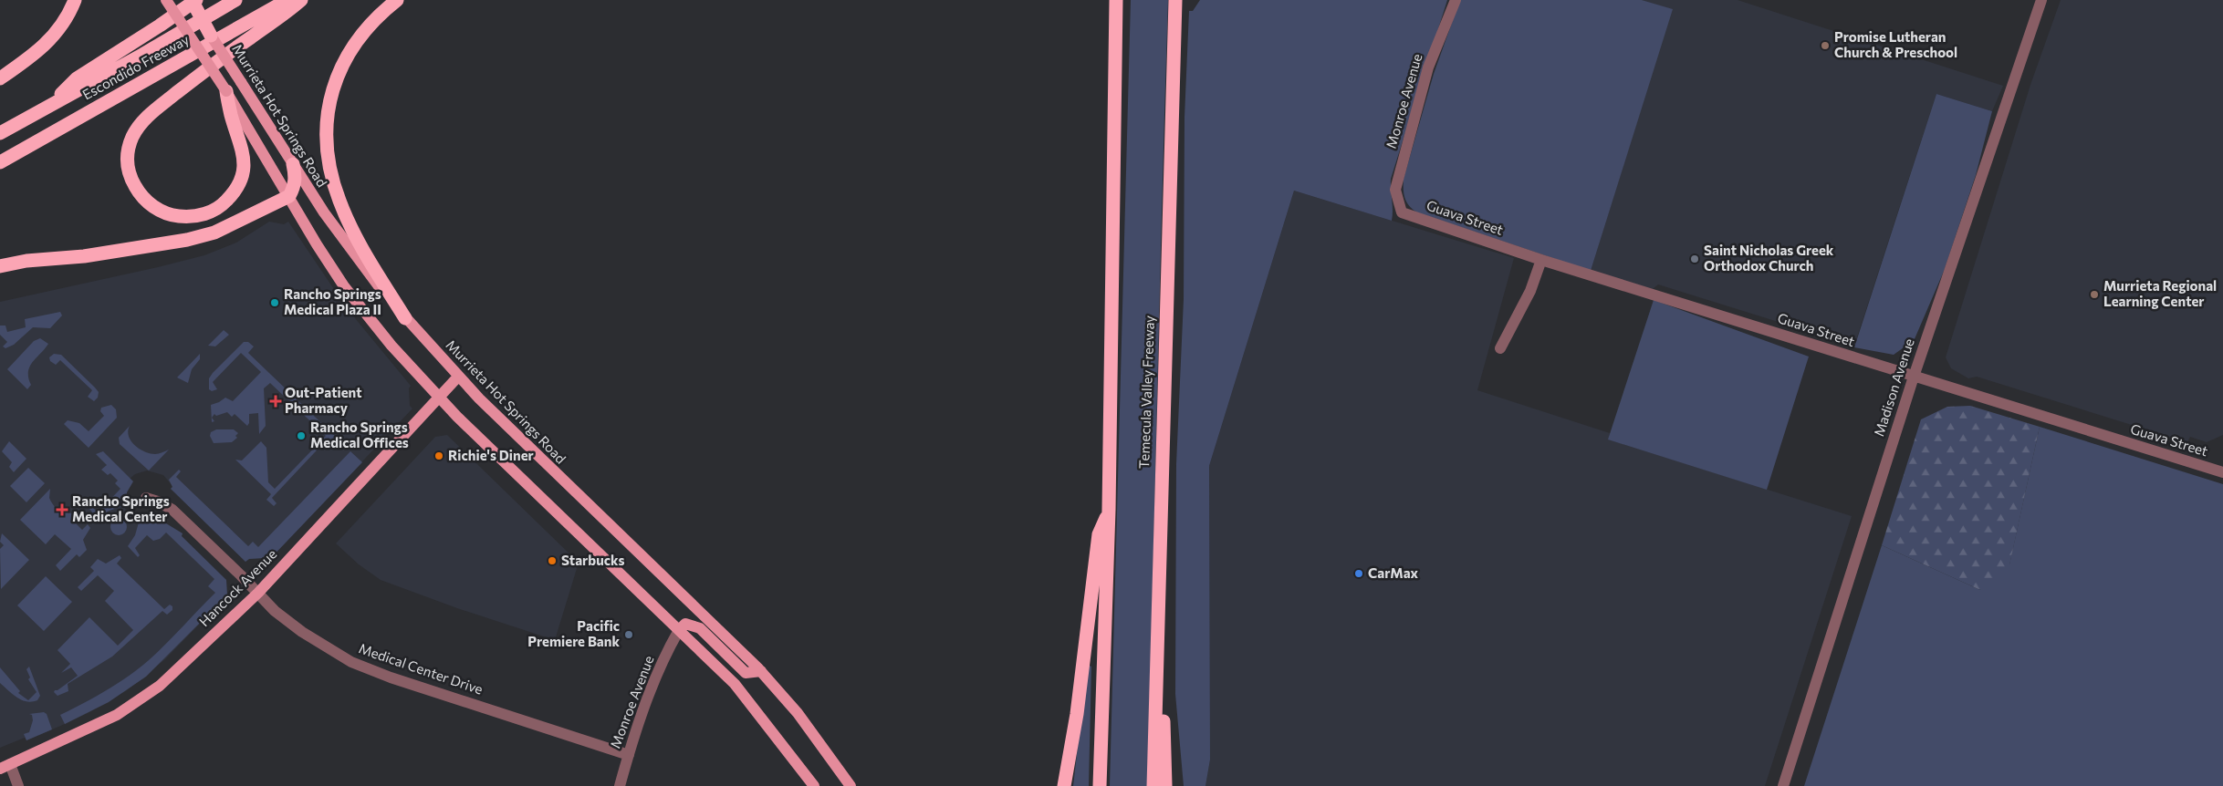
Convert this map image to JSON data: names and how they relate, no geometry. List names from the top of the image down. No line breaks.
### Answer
{"streets":{"highway":["Escondido Freeway","Temecula Valley Freeway"],"main road":["Murrieta Hot Springs Road","Hancock Avenue"],"street":["Monroe Avenue","Guava Street","Madison Avenue","Medical Center Drive"]},"crossings":[["Monroe Avenue","Guava Street"],["Monroe Avenue","Medical Center Drive"],["Murrieta Hot Springs Road","Hancock Avenue"],["Guava Street","Madison Avenue"],["Hancock Avenue","Medical Center Drive"]],"places":{"other":["Promise Lutheran Church & Preschool","Saint Nicholas Greek Orthodox Church","Murrieta Regional Learning Center","Rancho Springs Medical Plaza II","Rancho Springs Medical Offices","Richie's Diner","Starbucks","CarMax","Pacific Premiere Bank"],"health":["Out-Patient Pharmacy","Rancho Springs Medical Center"]}}
